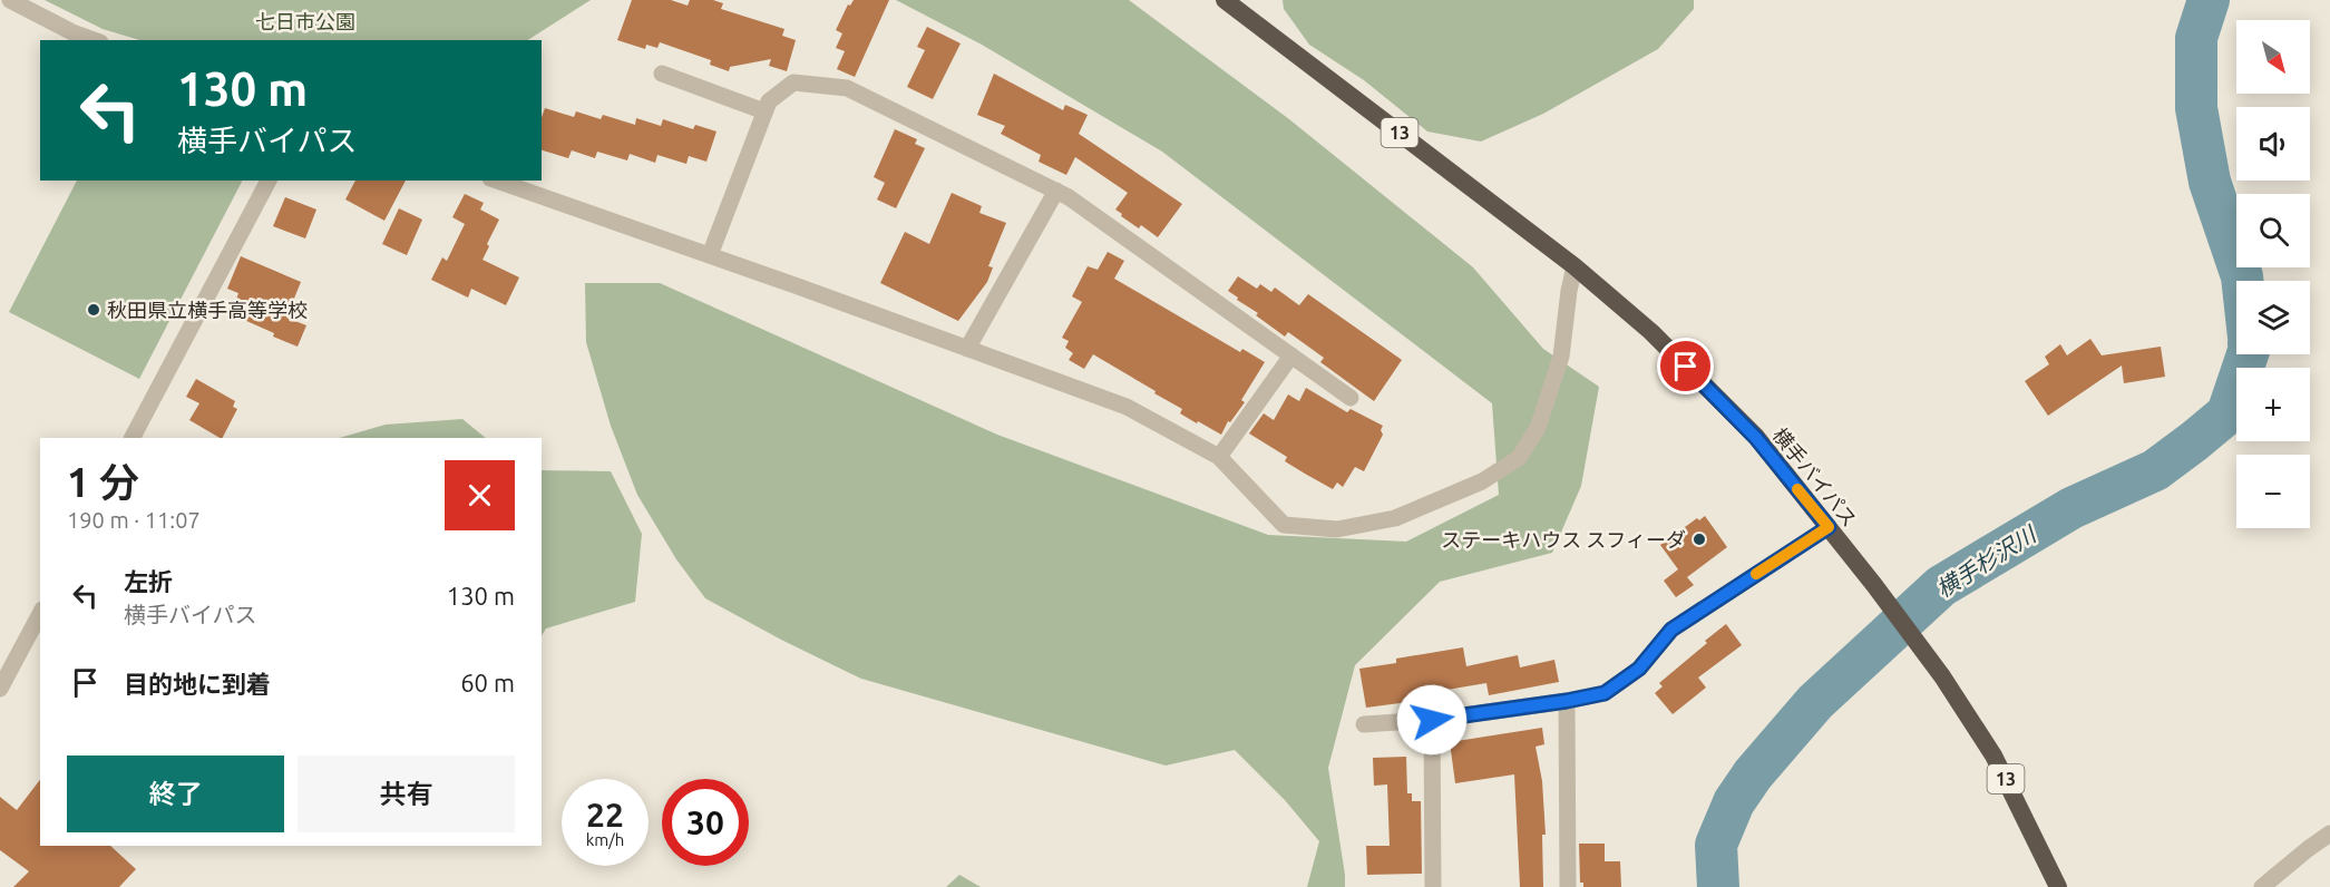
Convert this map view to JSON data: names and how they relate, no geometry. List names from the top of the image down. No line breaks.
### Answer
{"streets":{"highway":["13","横手バイパス"]},"water":["横手杉沢川"],"parks":["七日市公園"],"places":["秋田県立横手高等学校","ステーキハウス スフィーダ"],"north":"bottom right","page":{"map_buttons":["+","−"],"turn":["130 m","横手バイパス"],"heading":["1 分","190 m · 11:07"],"list":[{"name":"左折","note":"横手バイパス","value":"130 m"},{"name":"目的地に到着","value":"60 m"}],"buttons":["終了","共有"],"speed":"22 km/h","limit":"30"}}
